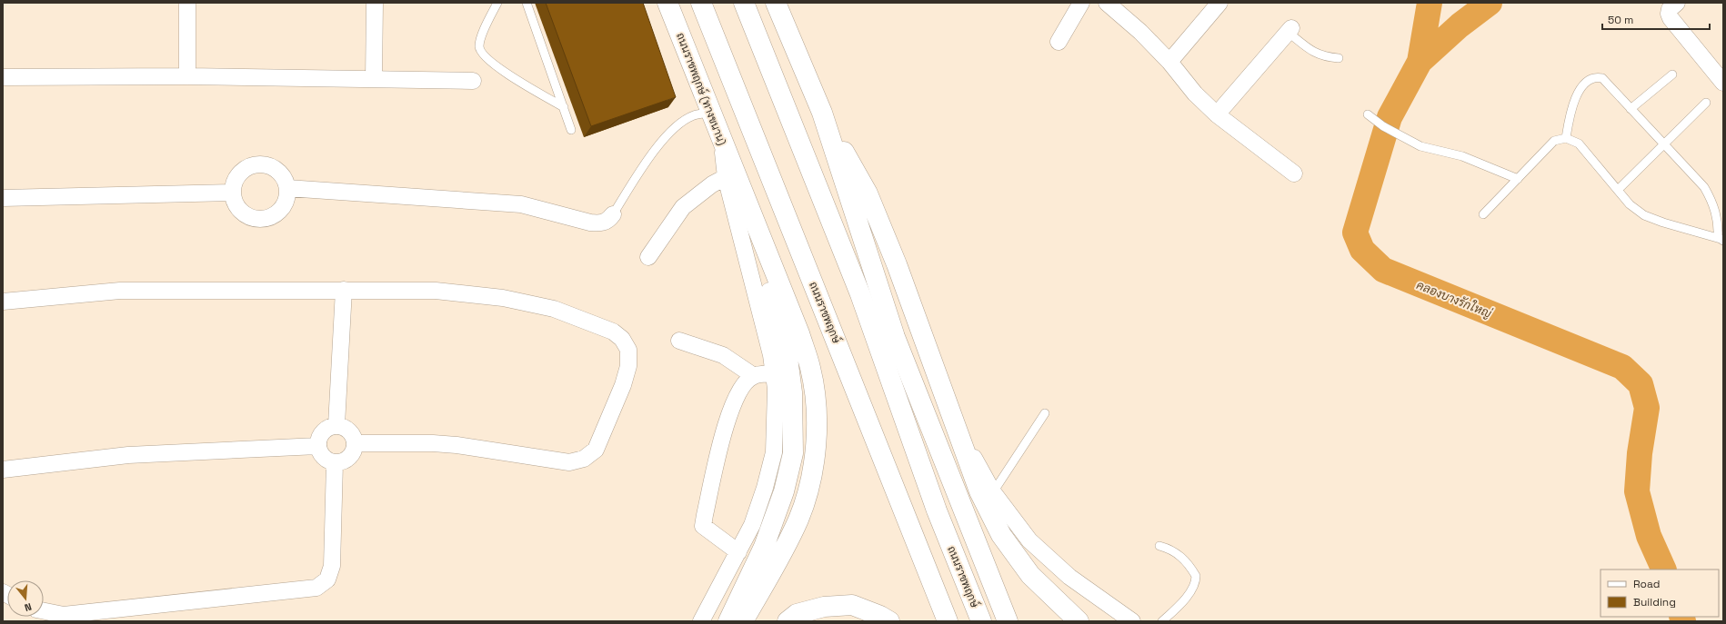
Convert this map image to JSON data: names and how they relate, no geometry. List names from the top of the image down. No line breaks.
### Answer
{"streets":{"main road":["ถนนราชพฤกษ์ (ทางขนาน)","ถนนราชพฤกษ์"]},"water":["คลองบางรักใหญ่"],"legend":["Road","Building"],"scale_bar":"50 m","north":"bottom"}
